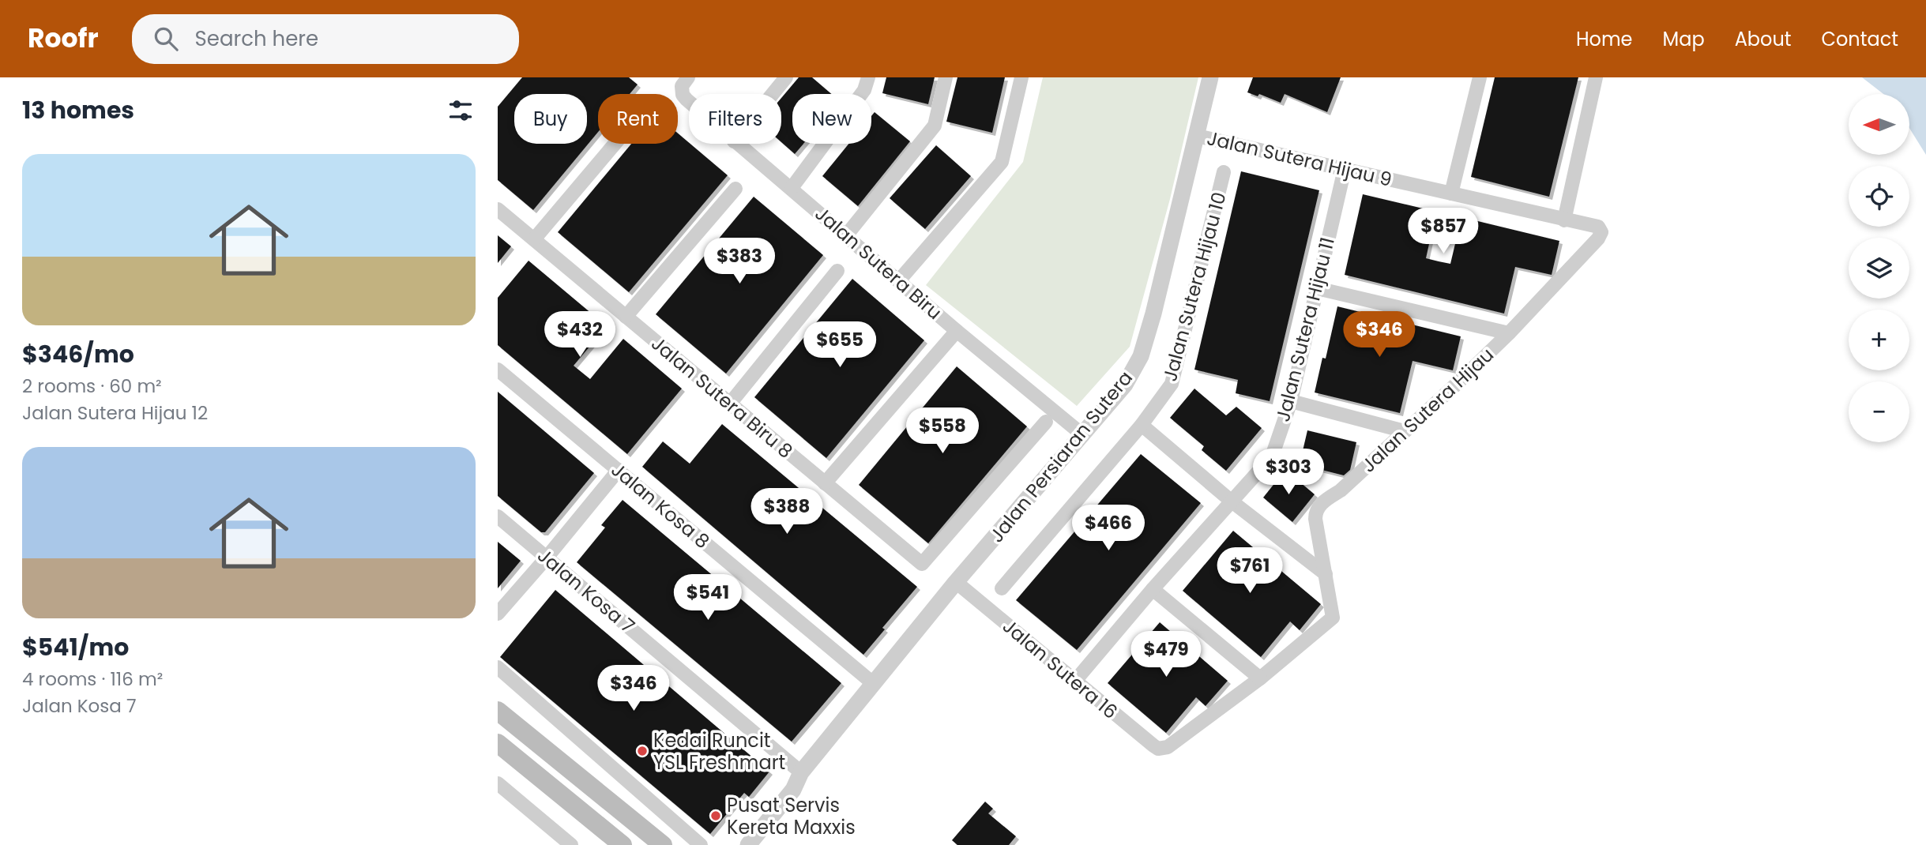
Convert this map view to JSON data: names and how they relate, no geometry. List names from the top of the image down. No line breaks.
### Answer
{"streets":{"street":["Jalan Sutera Hijau 9","Jalan Sutera Biru","Jalan Sutera Hijau 10","Jalan Sutera Hijau 11","Jalan Sutera Biru 8","Jalan Sutera Hijau","Jalan Persiaran Sutera","Jalan Kosa 8","Jalan Kosa 7","Jalan Sutera 16"]},"crossings":[["Jalan Sutera Hijau 9","Jalan Sutera Hijau 11"],["Jalan Sutera Hijau 9","Jalan Sutera Hijau"],["Jalan Sutera Hijau 9","Jalan Persiaran Sutera"],["Jalan Sutera Biru","Jalan Persiaran Sutera"],["Jalan Sutera Hijau 11","Jalan Sutera 16"],["Jalan Sutera Hijau","Jalan Sutera 16"],["Jalan Persiaran Sutera","Jalan Kosa 8"],["Jalan Persiaran Sutera","Jalan Kosa 7"],["Jalan Persiaran Sutera","Jalan Sutera 16"]],"places":["Kedai Runcit YSL Freshmart","Pusat Servis Kereta Maxxis"],"north":"left","page":{"header":"Roofr","search":"Search here","nav":["Home","Map","About","Contact"],"heading":"13 homes","map_buttons":["+","−"],"chip":["Buy","Rent","Filters","New"],"list":[{"name":"$346/mo","note":"2 rooms · 60 m² · Jalan Sutera Hijau 12"},{"name":"$541/mo","note":"4 rooms · 116 m² · Jalan Kosa 7"}],"price":["$857","$383","$432","$346","$655","$558","$303","$388","$466","$761","$541","$479","$346"]}}
